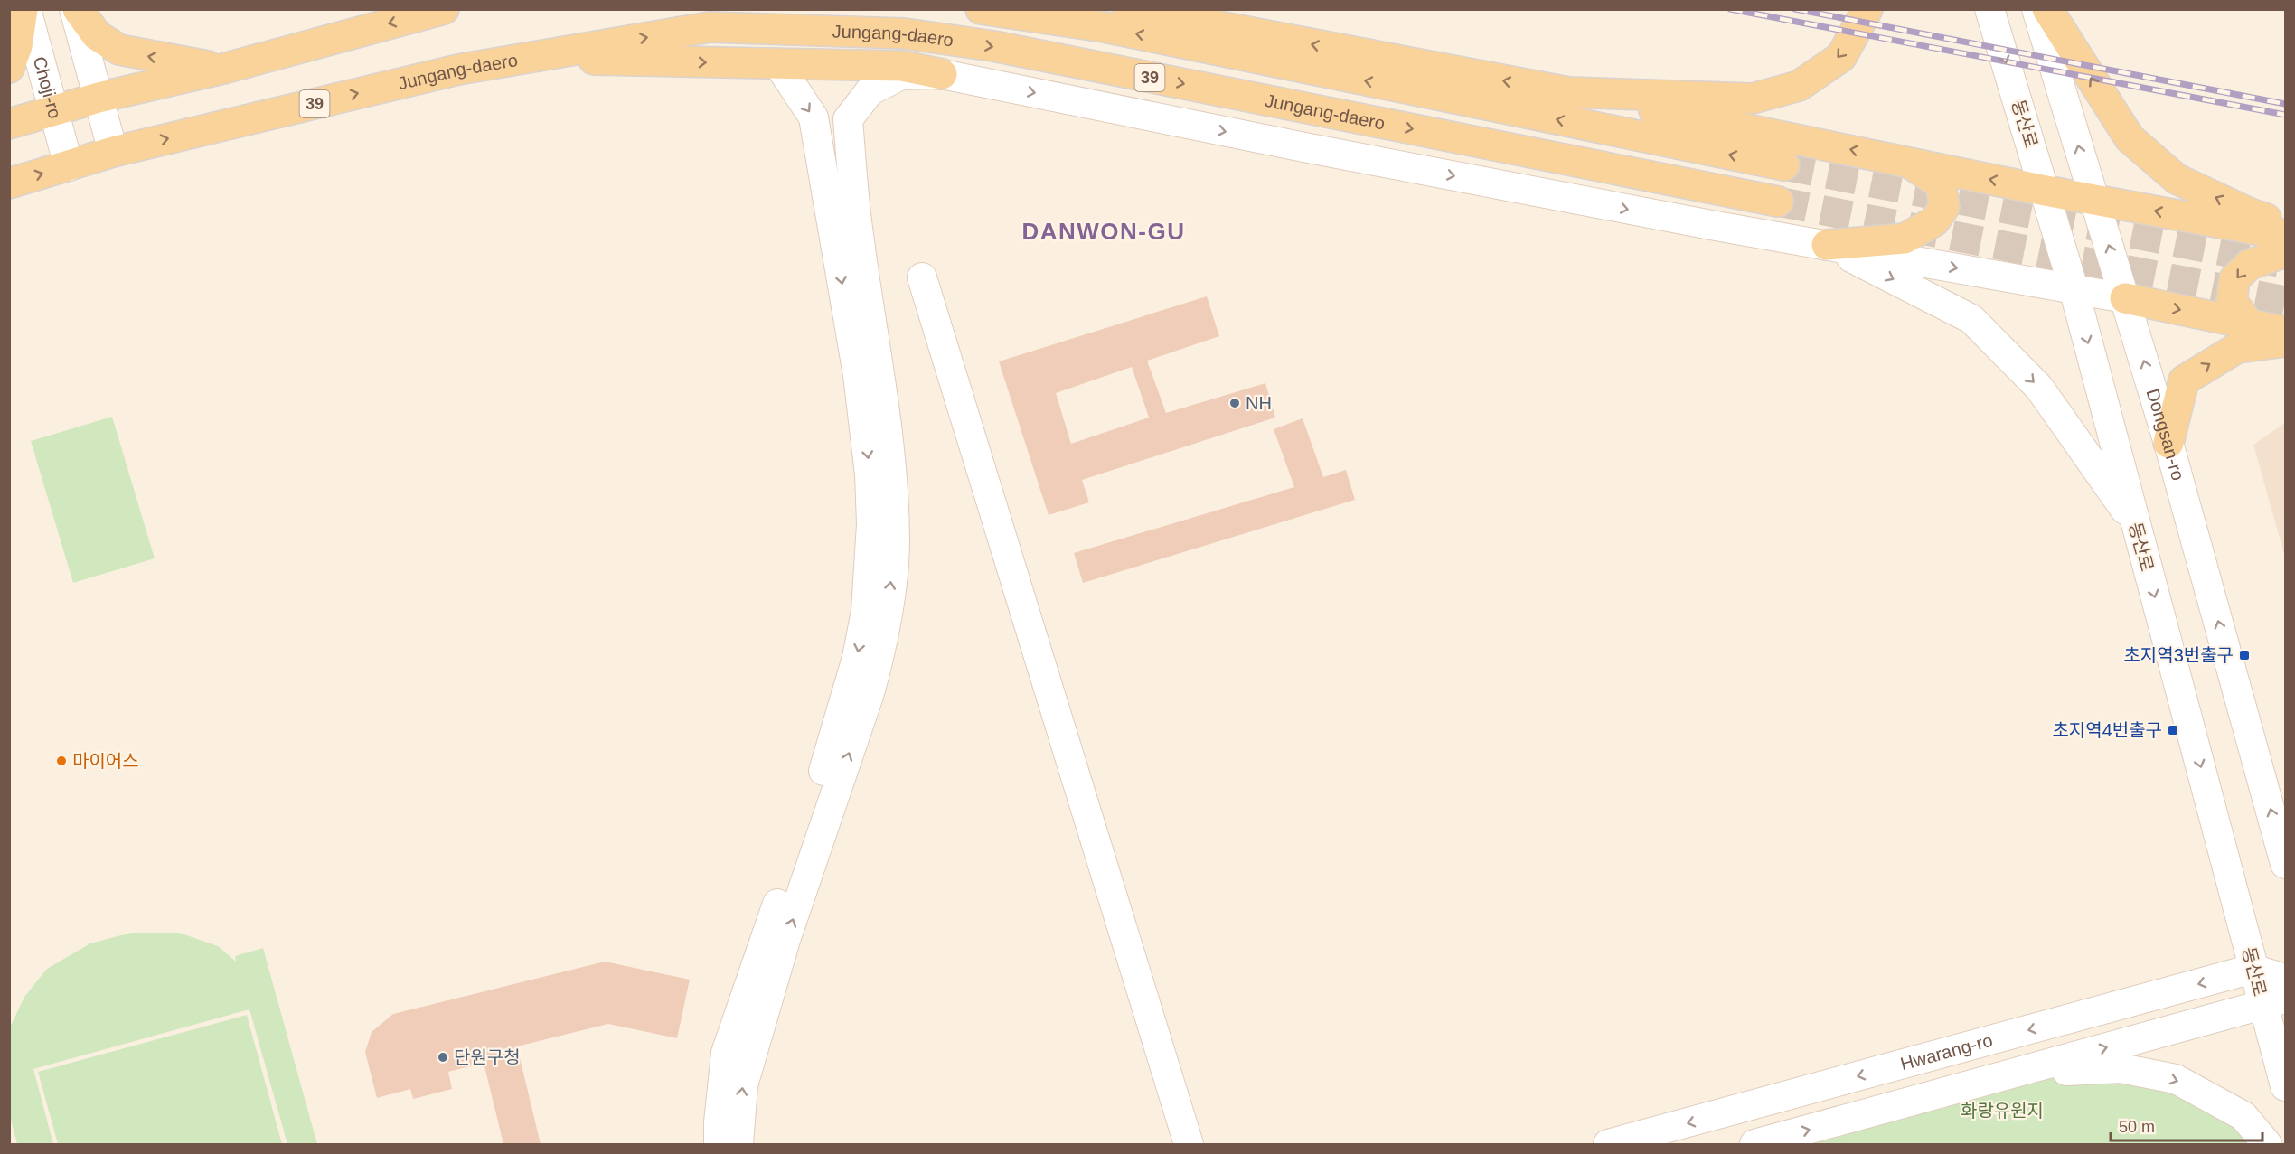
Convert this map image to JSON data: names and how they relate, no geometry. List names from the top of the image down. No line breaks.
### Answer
{"streets":{"main road":["Jungang-daero","39"],"street":["Choji-ro","동산로","Dongsan-ro","Hwarang-ro"]},"crossings":[["Jungang-daero","Choji-ro"],["동산로","Hwarang-ro"]],"one_way":["동산로","Dongsan-ro"],"districts":["DANWON-GU"],"parks":["화랑유원지"],"places":{"other":["NH","마이어스","단원구청"],"transit":["초지역3번출구","초지역4번출구"]},"scale_bar":"50 m"}
